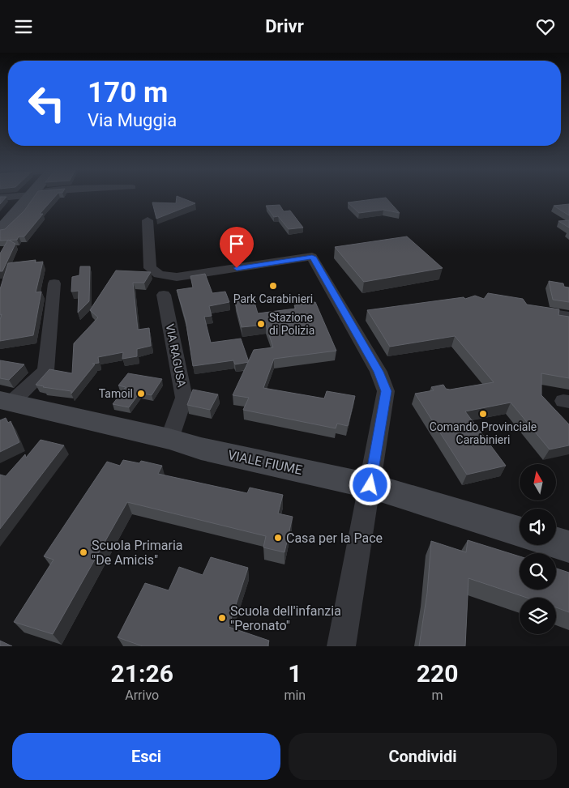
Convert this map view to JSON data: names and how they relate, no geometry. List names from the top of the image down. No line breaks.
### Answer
{"streets":{"street":["VIA RAGUSA","VIALE FIUME"]},"crossings":[["VIA RAGUSA","VIALE FIUME"]],"places":["Park Carabinieri","Stazione di Polizia","Tamoil","Comando Provinciale Carabinieri","Casa per la Pace","Scuola Primaria \"De Amicis\"","Scuola dell'infanzia \"Peronato\""],"north":"top","page":{"header":"Drivr","turn":["170 m","Via Muggia"],"eta":["21:26","Arrivo","1","min","220","m"],"buttons":["Esci","Condividi"]}}
